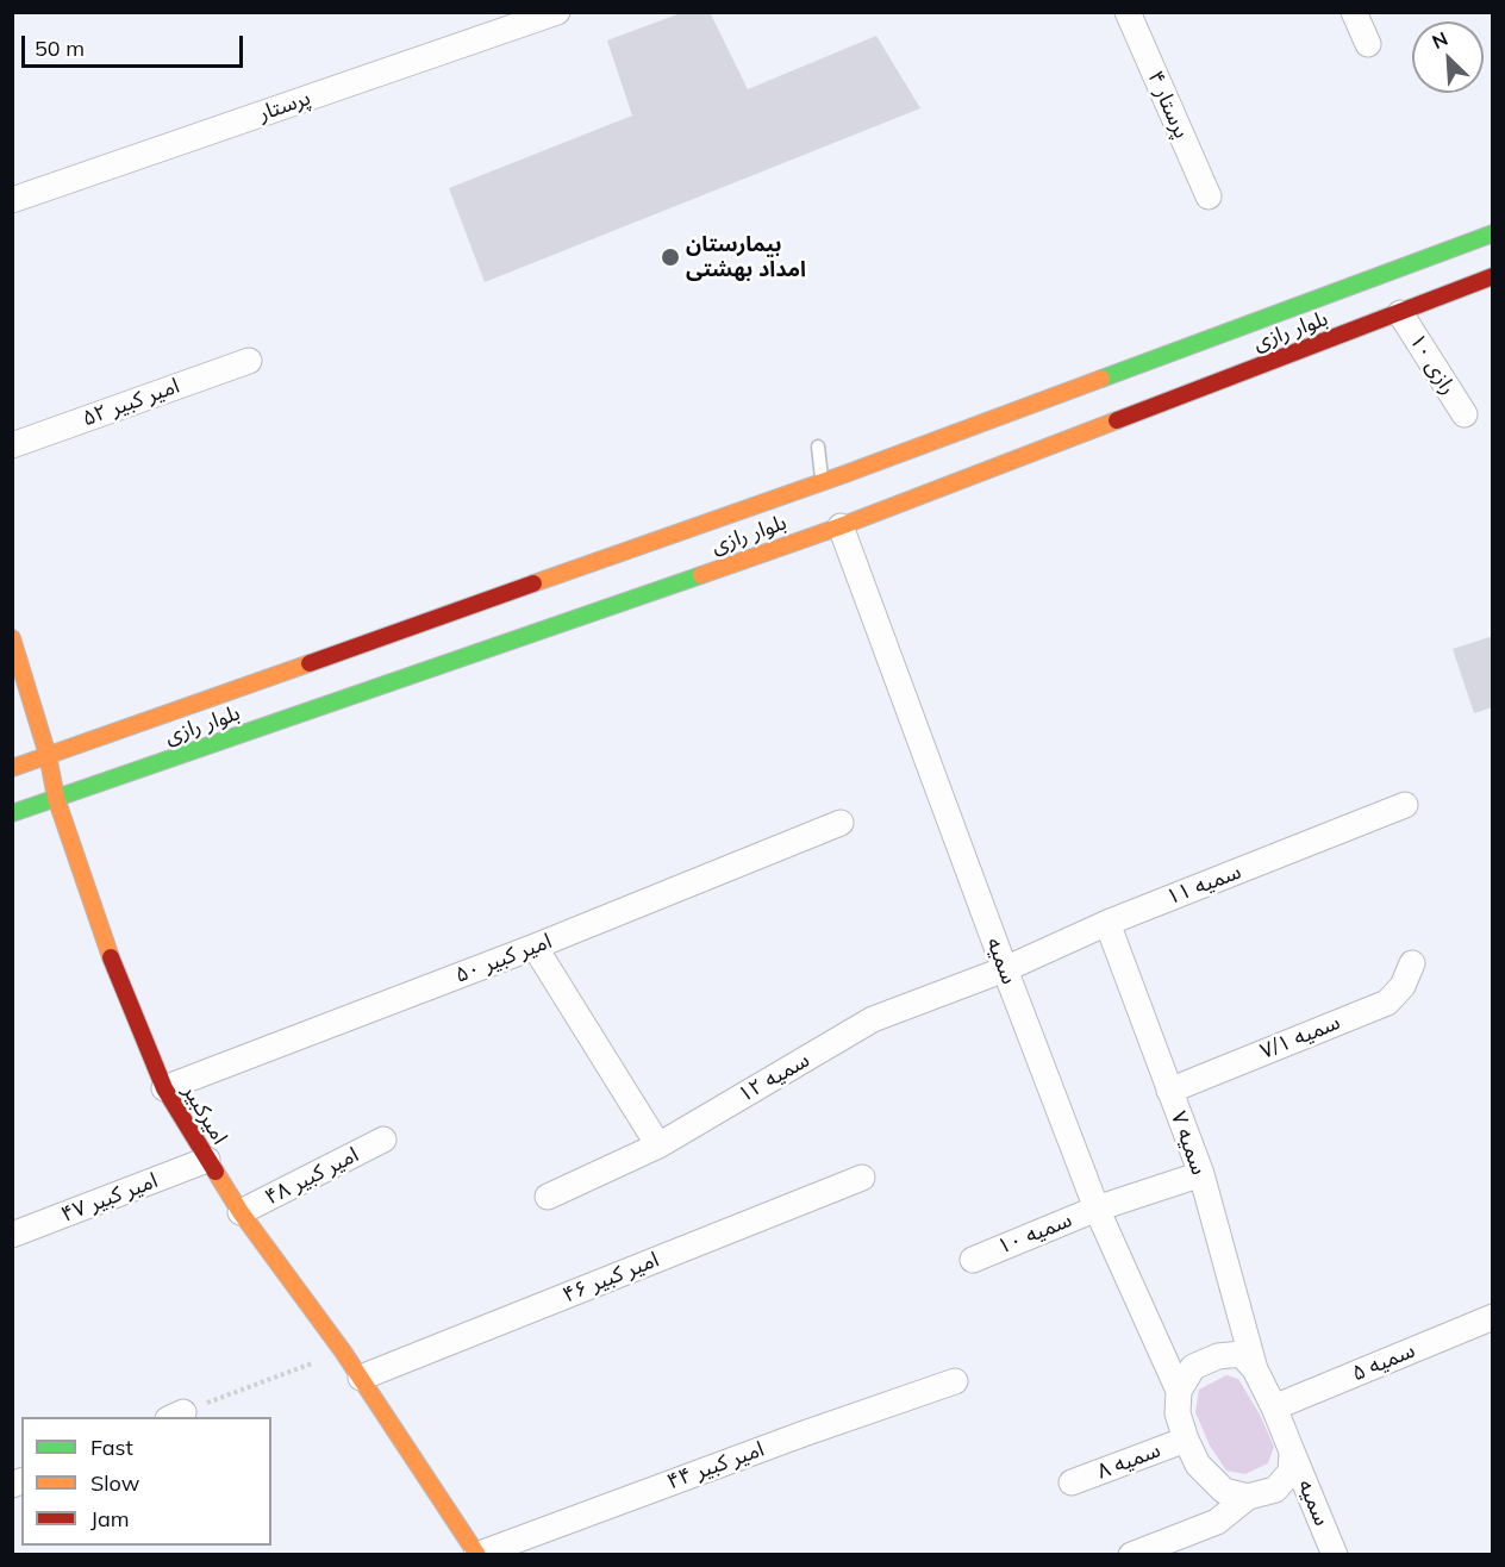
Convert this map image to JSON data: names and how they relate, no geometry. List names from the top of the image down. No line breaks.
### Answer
{"streets":{"main road":["بلوار رازی","امیرکبیر"],"street":["پرستار ۴","پرستار","رازی ۱۰","امیر کبیر ۵۲","سمیه ۱۱","امیر کبیر ۵۰","سمیه","سمیه ۷/۱","سمیه ۱۲","سمیه ۷","امیر کبیر ۴۸","امیر کبیر ۴۷","سمیه ۱۰","امیر کبیر ۴۶","سمیه ۵","سمیه ۸","امیر کبیر ۴۴"]},"crossings":[["بلوار رازی","رازی ۱۰"],["بلوار رازی","سمیه"],["بلوار رازی","امیرکبیر"],["سمیه ۱۱","سمیه"],["سمیه ۱۱","سمیه ۱۲"],["سمیه ۱۱","سمیه ۷"],["امیر کبیر ۵۰","امیرکبیر"],["سمیه","سمیه ۱۲"],["سمیه","سمیه ۷"],["سمیه","سمیه ۱۰"],["سمیه","سمیه ۵"],["سمیه","سمیه ۸"],["سمیه ۷/۱","سمیه ۷"],["امیرکبیر","امیر کبیر ۴۸"],["امیرکبیر","امیر کبیر ۴۷"],["امیرکبیر","امیر کبیر ۴۶"],["امیرکبیر","امیر کبیر ۴۴"],["سمیه ۷","سمیه ۱۰"],["سمیه ۷","سمیه ۵"],["سمیه ۷","سمیه ۸"],["سمیه ۵","سمیه ۸"]],"places":["بیمارستان امداد بهشتی"],"legend":["Fast","Slow","Jam"],"scale_bar":"50 m","north":"top left"}
